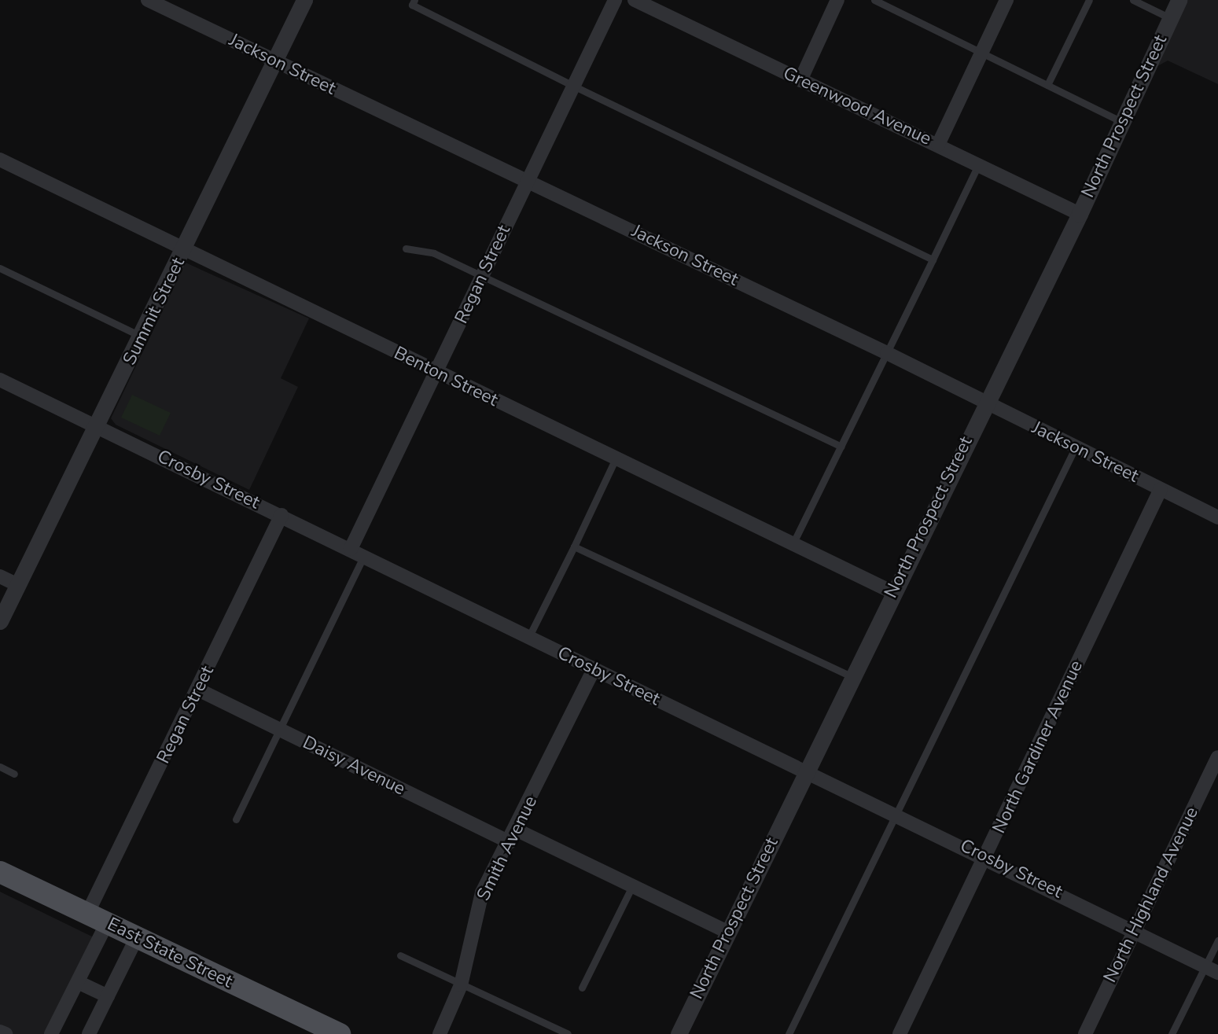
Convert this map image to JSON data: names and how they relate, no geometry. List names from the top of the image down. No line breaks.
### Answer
{"streets":{"main road":["East State Street"],"street":["Jackson Street","Greenwood Avenue","North Prospect Street","Regan Street","Summit Street","Benton Street","Crosby Street","North Gardiner Avenue","Daisy Avenue","Smith Avenue","North Highland Avenue"]},"crossings":[["Jackson Street","North Prospect Street"],["Jackson Street","Regan Street"],["Jackson Street","Summit Street"],["Jackson Street","North Gardiner Avenue"],["Greenwood Avenue","North Prospect Street"],["North Prospect Street","Benton Street"],["North Prospect Street","Crosby Street"],["North Prospect Street","Daisy Avenue"],["Regan Street","Benton Street"],["Regan Street","Crosby Street"],["Regan Street","Daisy Avenue"],["Regan Street","East State Street"],["Summit Street","Benton Street"],["Summit Street","Crosby Street"],["Crosby Street","North Gardiner Avenue"],["Crosby Street","Smith Avenue"],["Crosby Street","North Highland Avenue"],["Daisy Avenue","Smith Avenue"]]}
